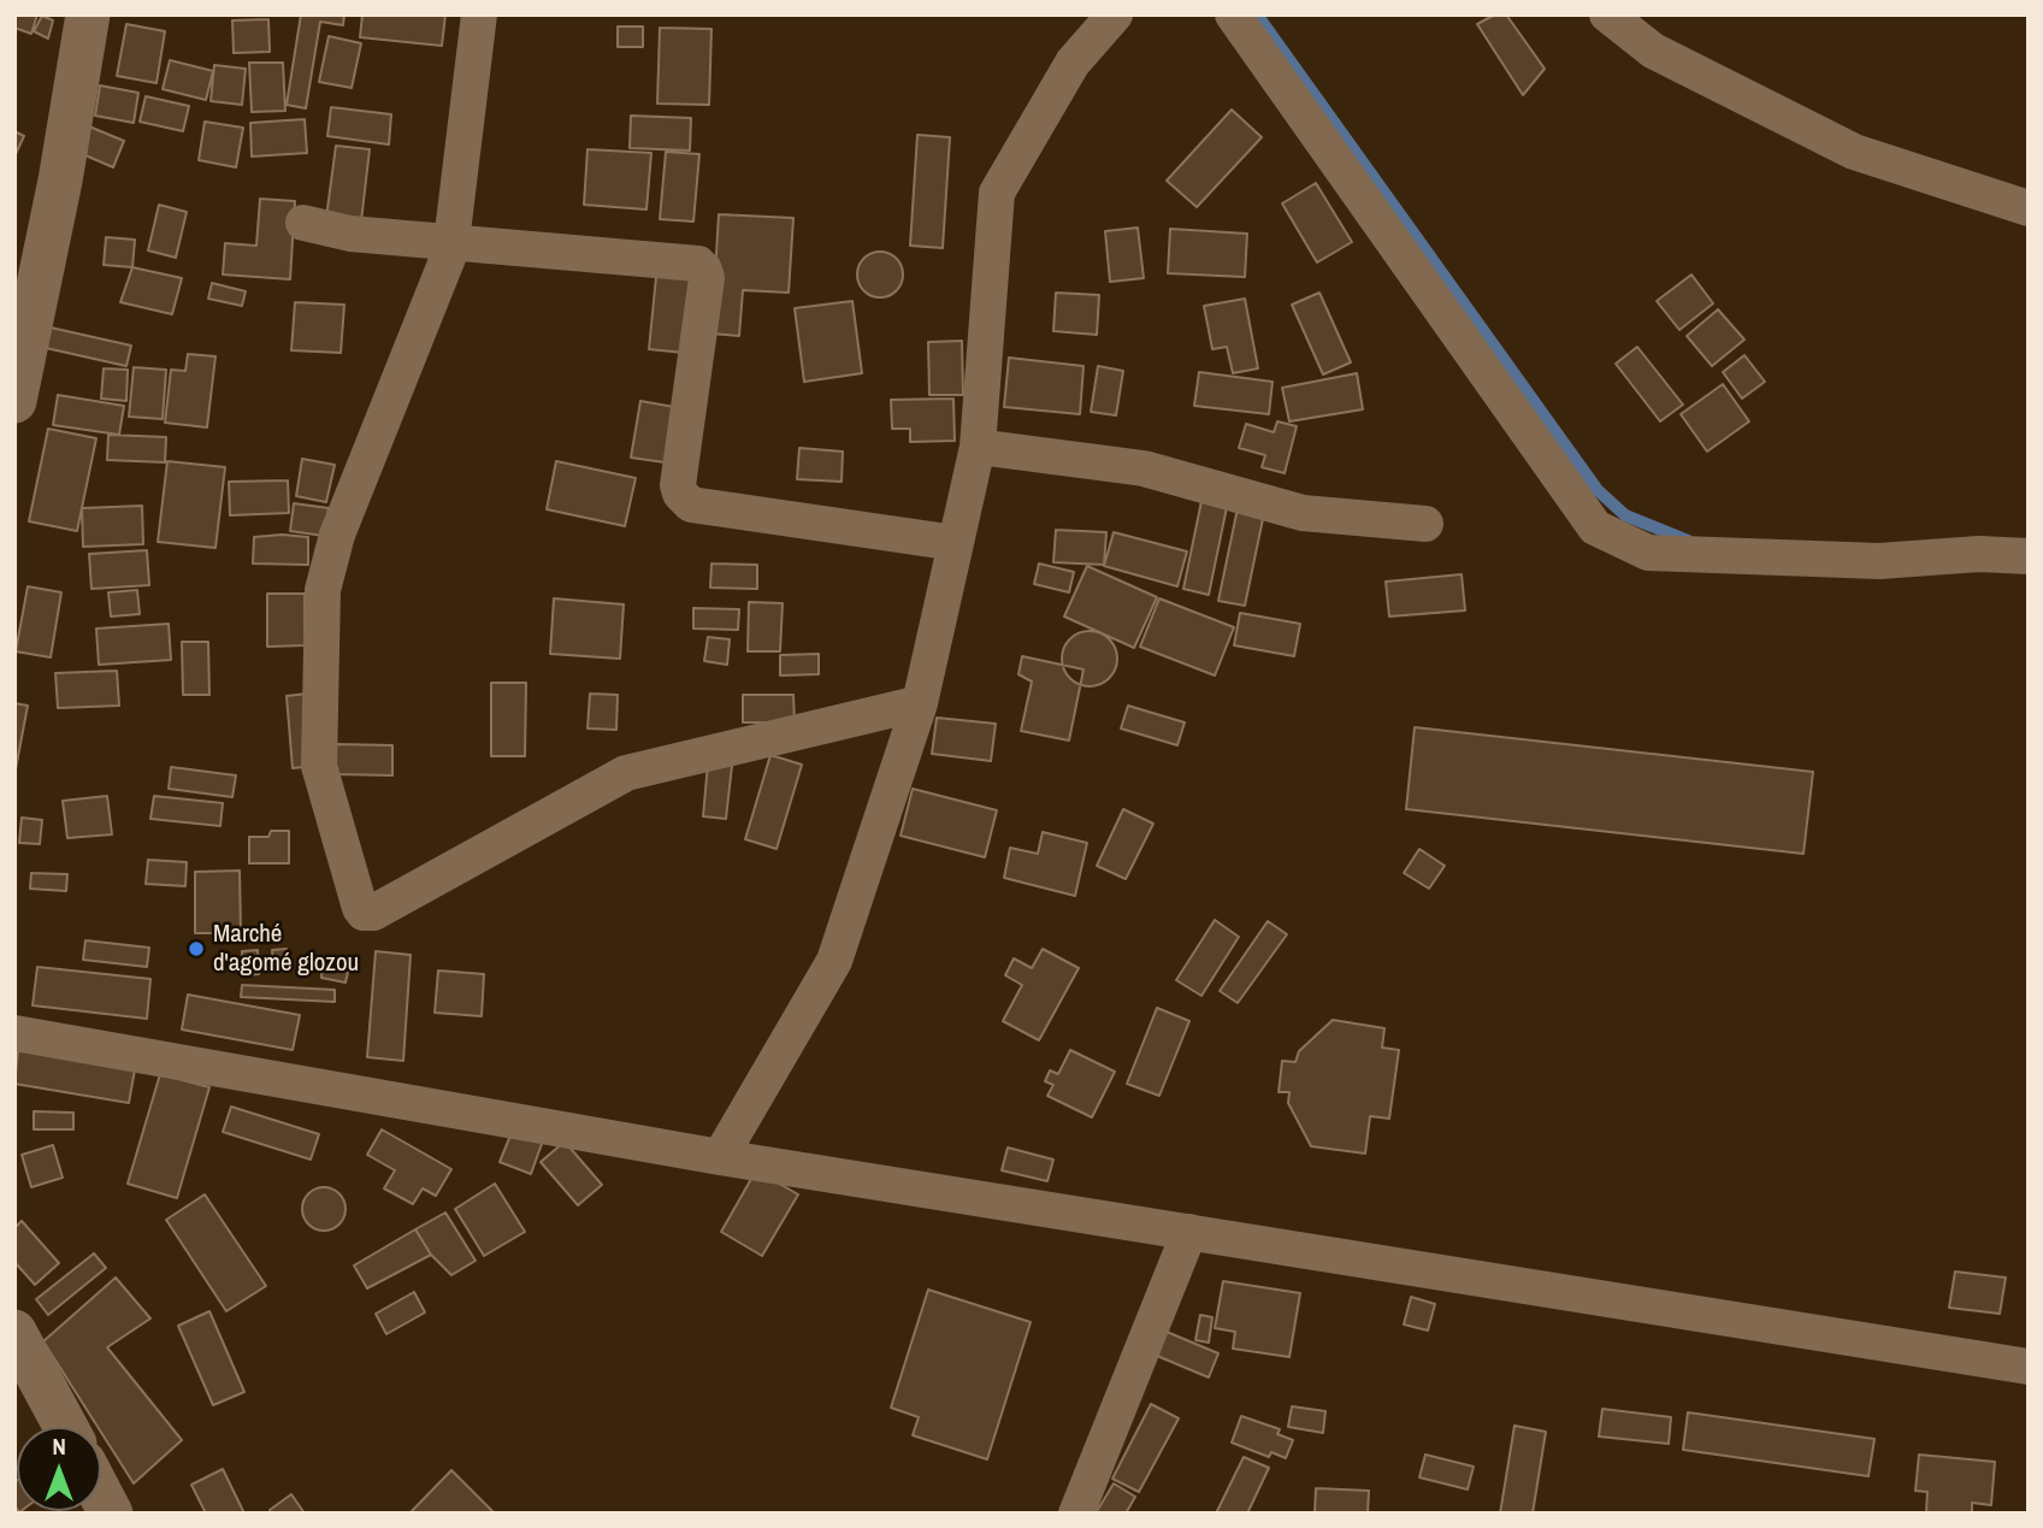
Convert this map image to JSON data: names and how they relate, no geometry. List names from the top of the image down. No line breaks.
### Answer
{"places":["Marché d'agomé glozou"],"north":"top"}
